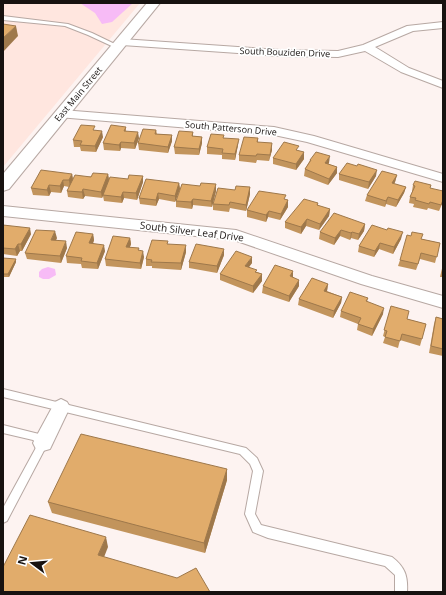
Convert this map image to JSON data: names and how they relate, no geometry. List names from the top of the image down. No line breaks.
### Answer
{"streets":{"street":["South Bouziden Drive","East Main Street","South Patterson Drive","South Silver Leaf Drive"]},"crossings":[["South Bouziden Drive","East Main Street"],["East Main Street","South Patterson Drive"]],"north":"left"}
